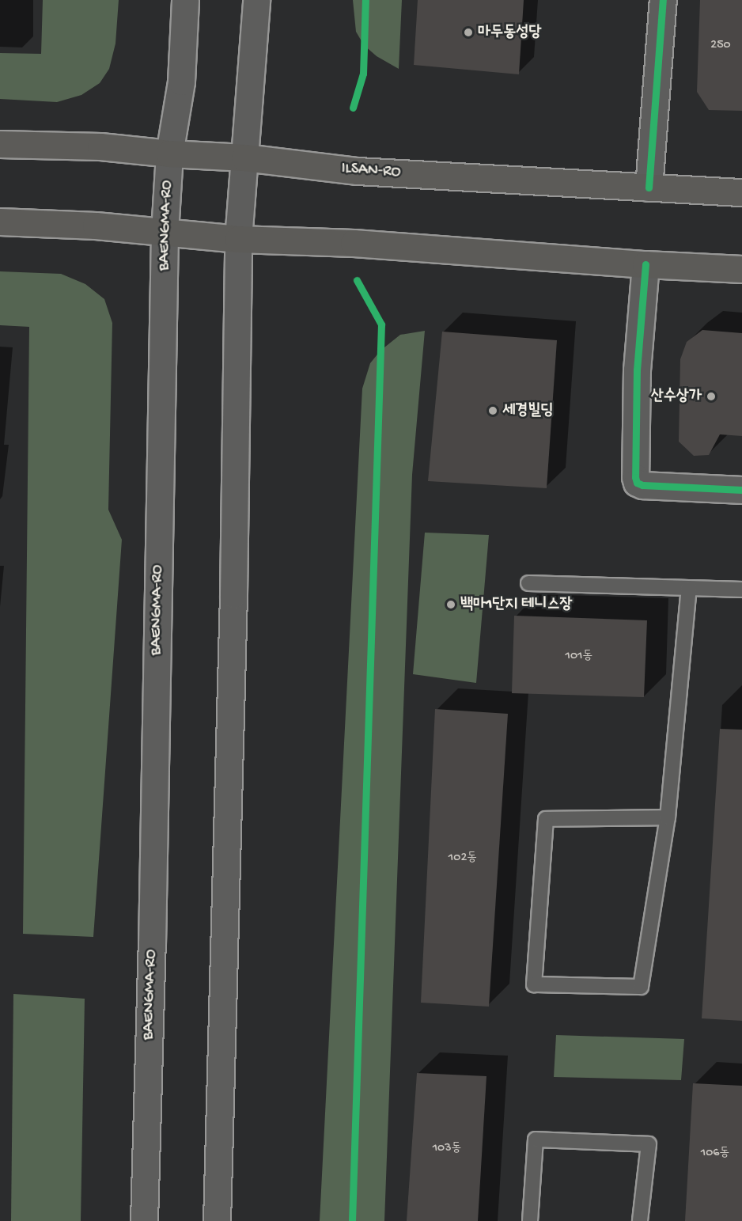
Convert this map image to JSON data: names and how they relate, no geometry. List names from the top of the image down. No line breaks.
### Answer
{"streets":{"main road":["ILSAN-RO","BAENGMA-RO"]},"crossings":[["ILSAN-RO","BAENGMA-RO"]],"places":["마두동성당","산수상가","세경빌딩","백마1단지 테니스장"],"house_numbers":["250","101동","102동","103동","106동"]}
